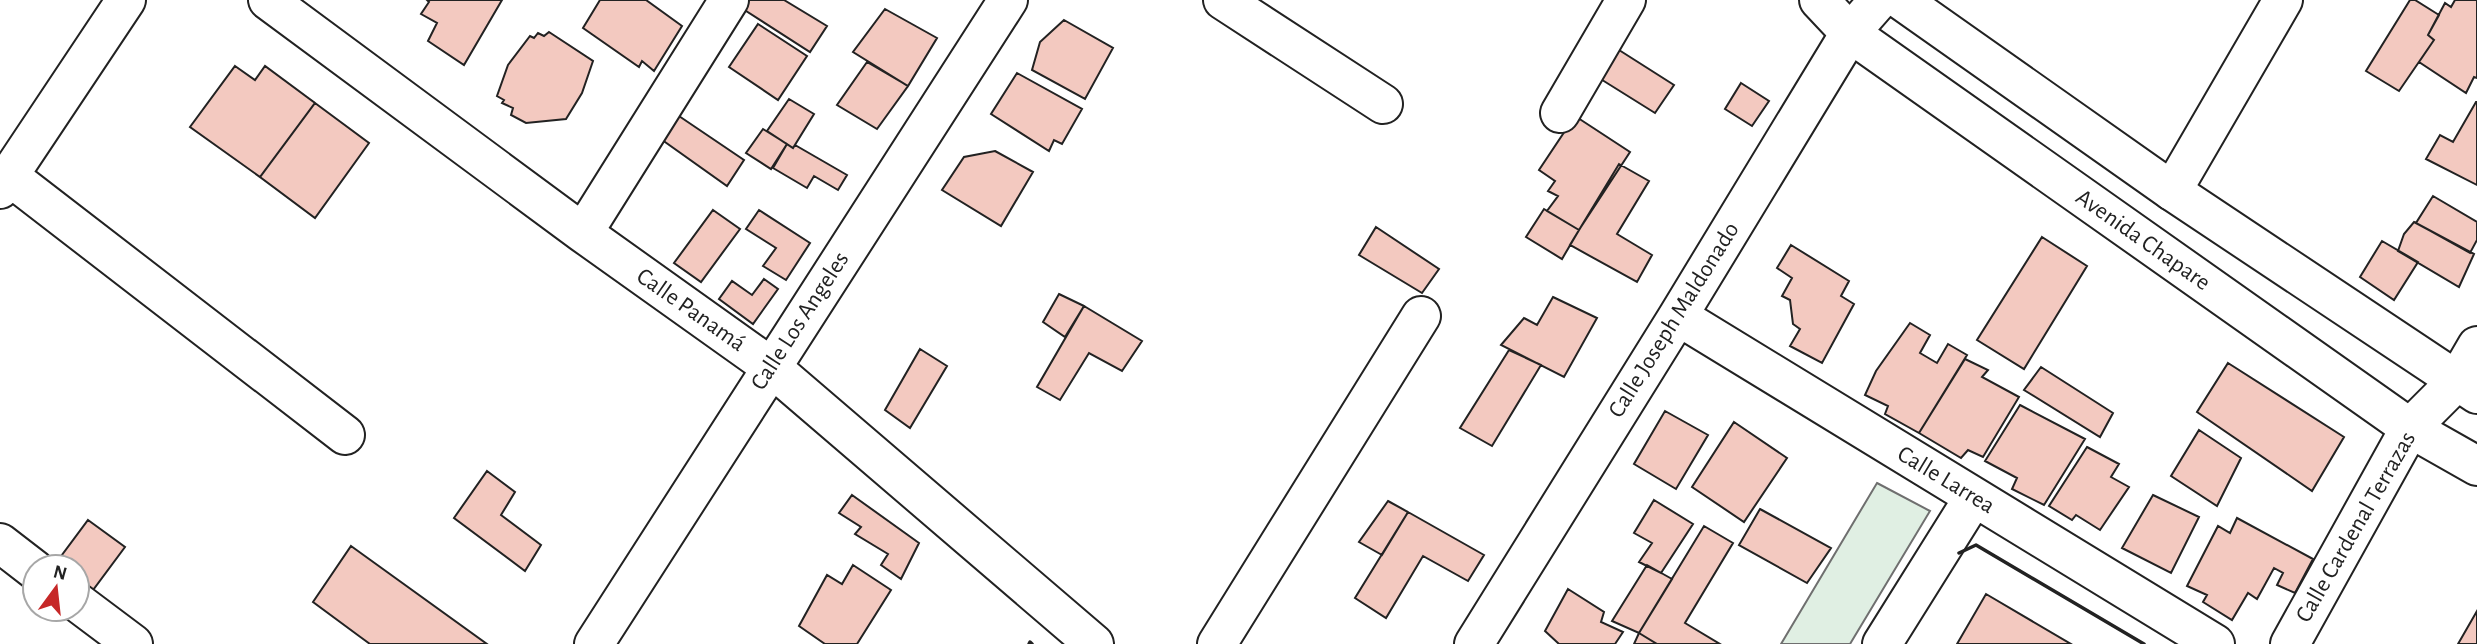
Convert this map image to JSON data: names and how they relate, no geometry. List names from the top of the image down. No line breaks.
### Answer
{"streets":{"street":["Avenida Chapare","Calle Panamá","Calle Joseph Maldonado","Calle Los Angeles","Calle Larrea","Calle Cardenal Terrazas"]},"crossings":[["Avenida Chapare","Calle Joseph Maldonado"],["Avenida Chapare","Calle Cardenal Terrazas"],["Calle Panamá","Calle Los Angeles"],["Calle Joseph Maldonado","Calle Larrea"]],"north":"top"}
